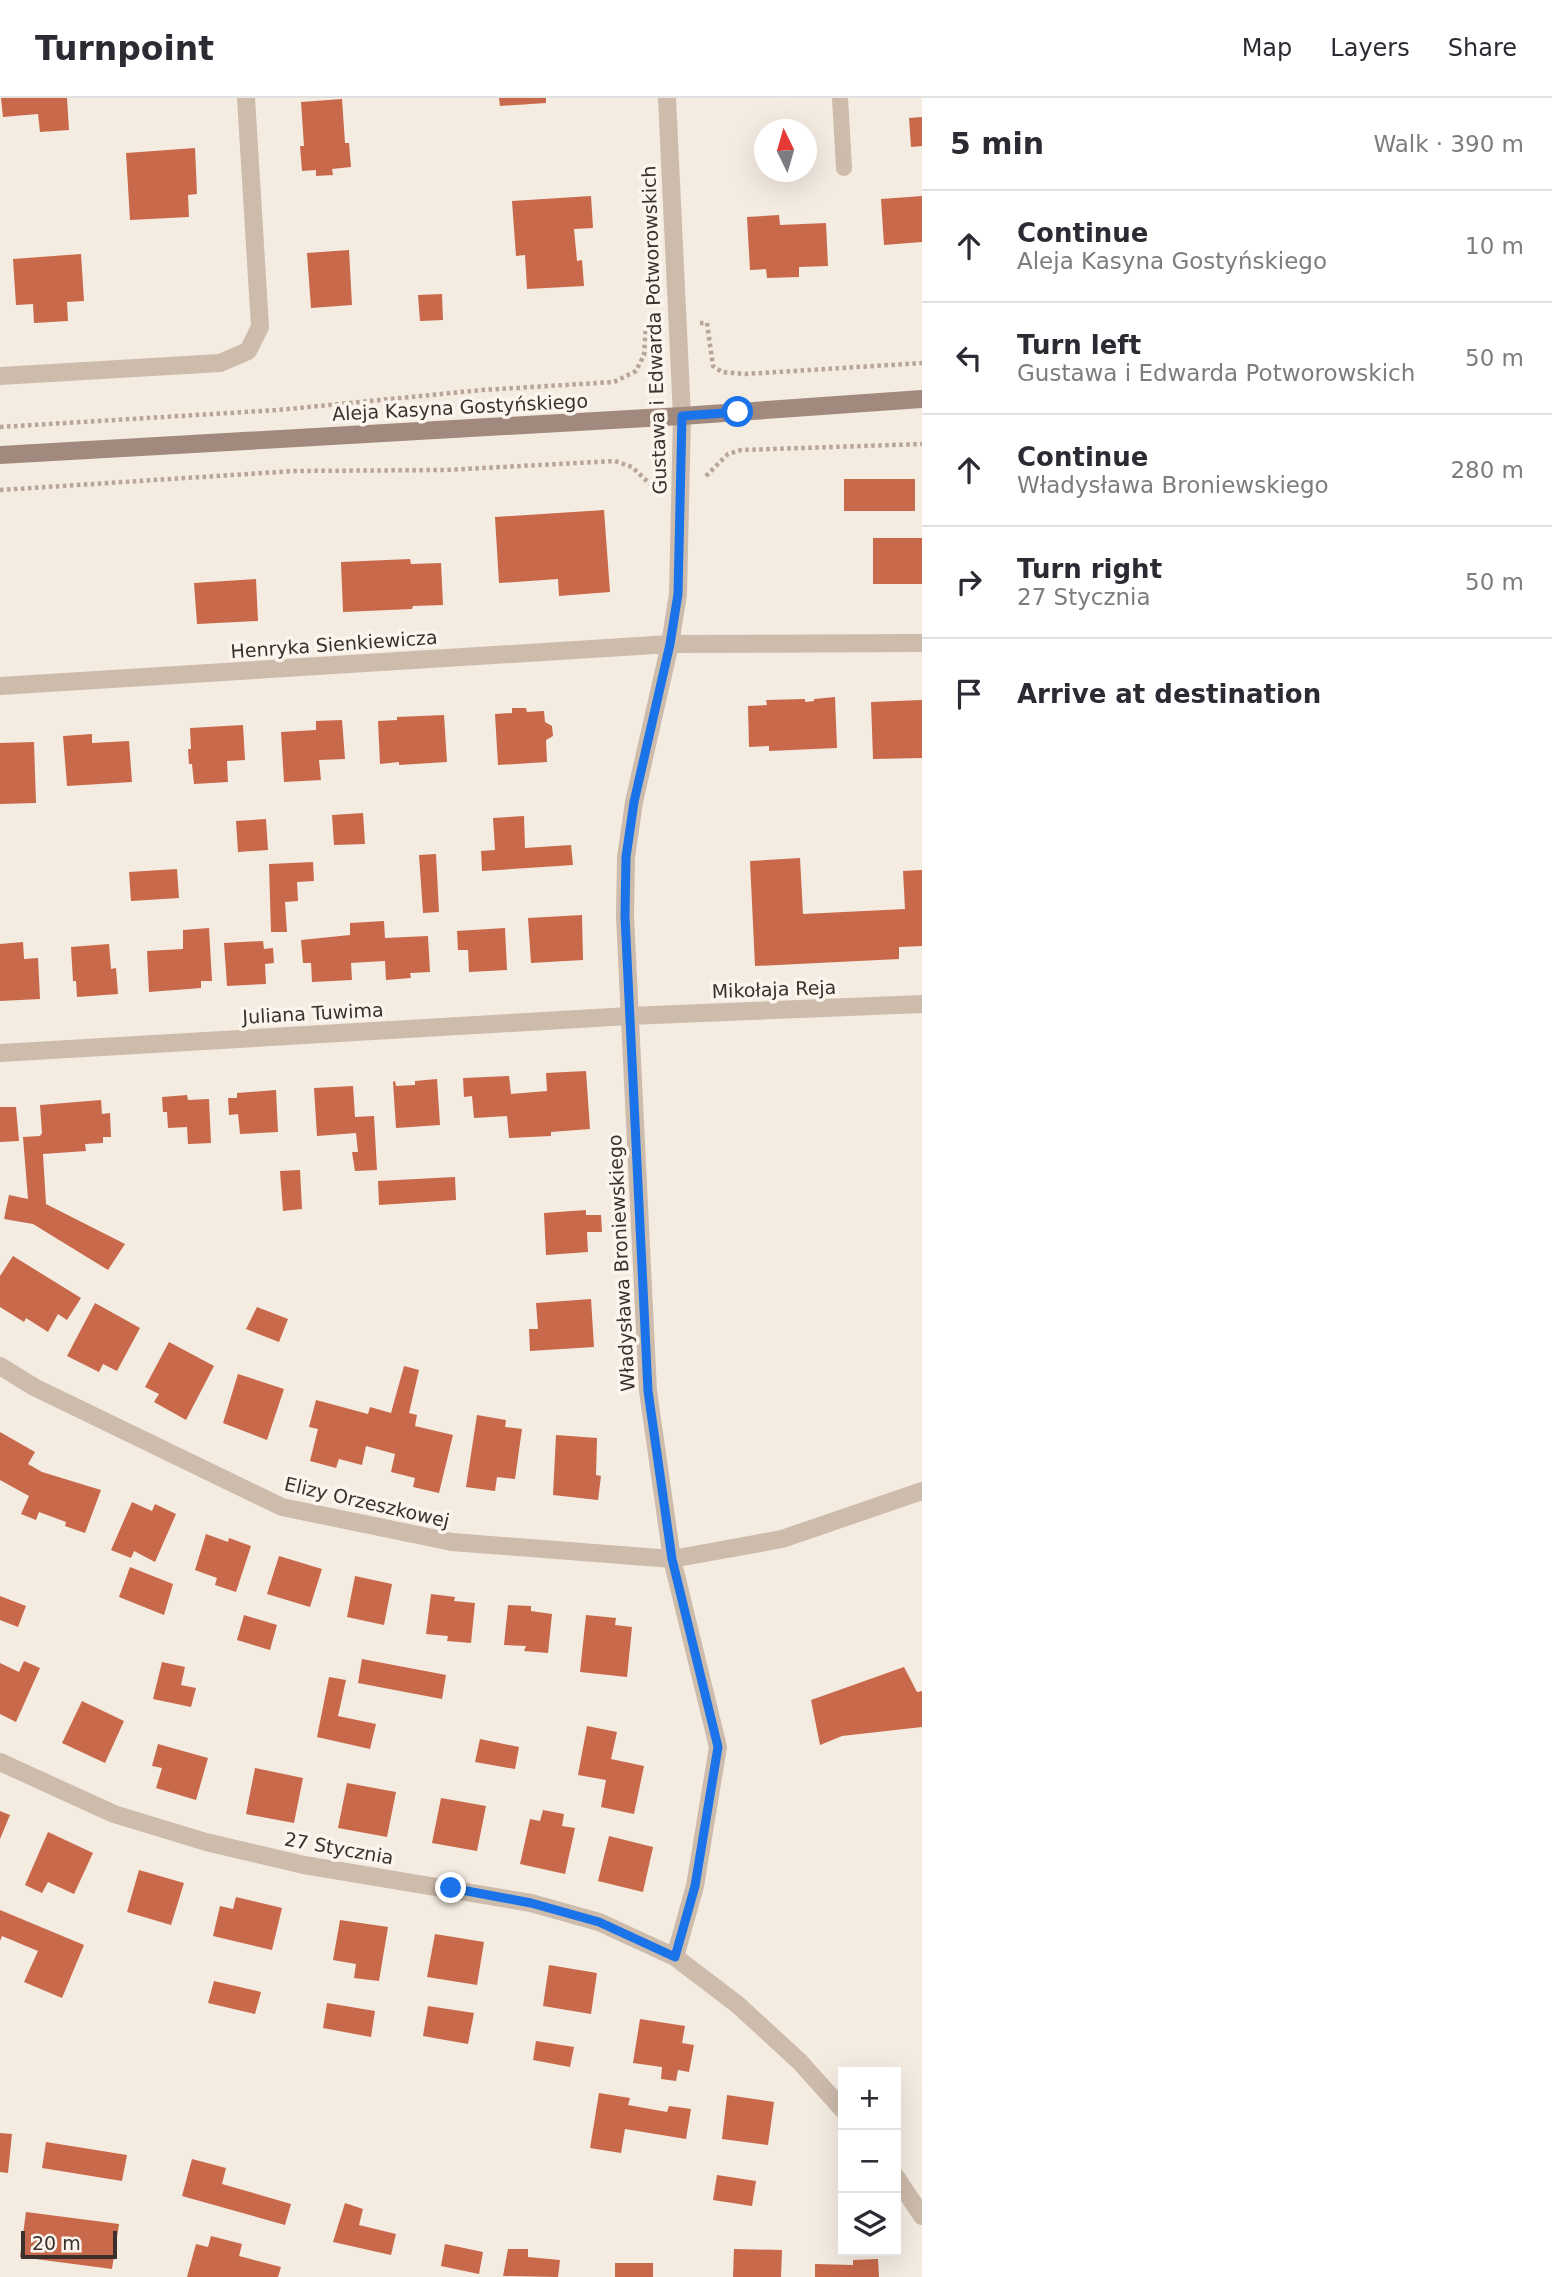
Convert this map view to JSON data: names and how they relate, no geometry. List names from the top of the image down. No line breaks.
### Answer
{"streets":{"street":["Gustawa i Edwarda Potworowskich","Aleja Kasyna Gostyńskiego","Henryka Sienkiewicza","Mikołaja Reja","Juliana Tuwima","Władysława Broniewskiego","Elizy Orzeszkowej","27 Stycznia"]},"crossings":[["Gustawa i Edwarda Potworowskich","Aleja Kasyna Gostyńskiego"],["Gustawa i Edwarda Potworowskich","Henryka Sienkiewicza"],["Gustawa i Edwarda Potworowskich","Władysława Broniewskiego"],["Henryka Sienkiewicza","Władysława Broniewskiego"],["Mikołaja Reja","Juliana Tuwima"],["Mikołaja Reja","Władysława Broniewskiego"],["Juliana Tuwima","Władysława Broniewskiego"],["Władysława Broniewskiego","Elizy Orzeszkowej"],["Władysława Broniewskiego","27 Stycznia"]],"scale_bar":"20 m","north":"top","page":{"header":"Turnpoint","nav":["Map","Layers","Share"],"heading":["5 min","Walk · 390 m"],"list":[["Continue","Aleja Kasyna Gostyńskiego","10 m"],["Turn left","Gustawa i Edwarda Potworowskich","50 m"],["Continue","Władysława Broniewskiego","280 m"],["Turn right","27 Stycznia","50 m"],"Arrive at destination"],"map_buttons":["+","−"],"scale":"20 m"}}
